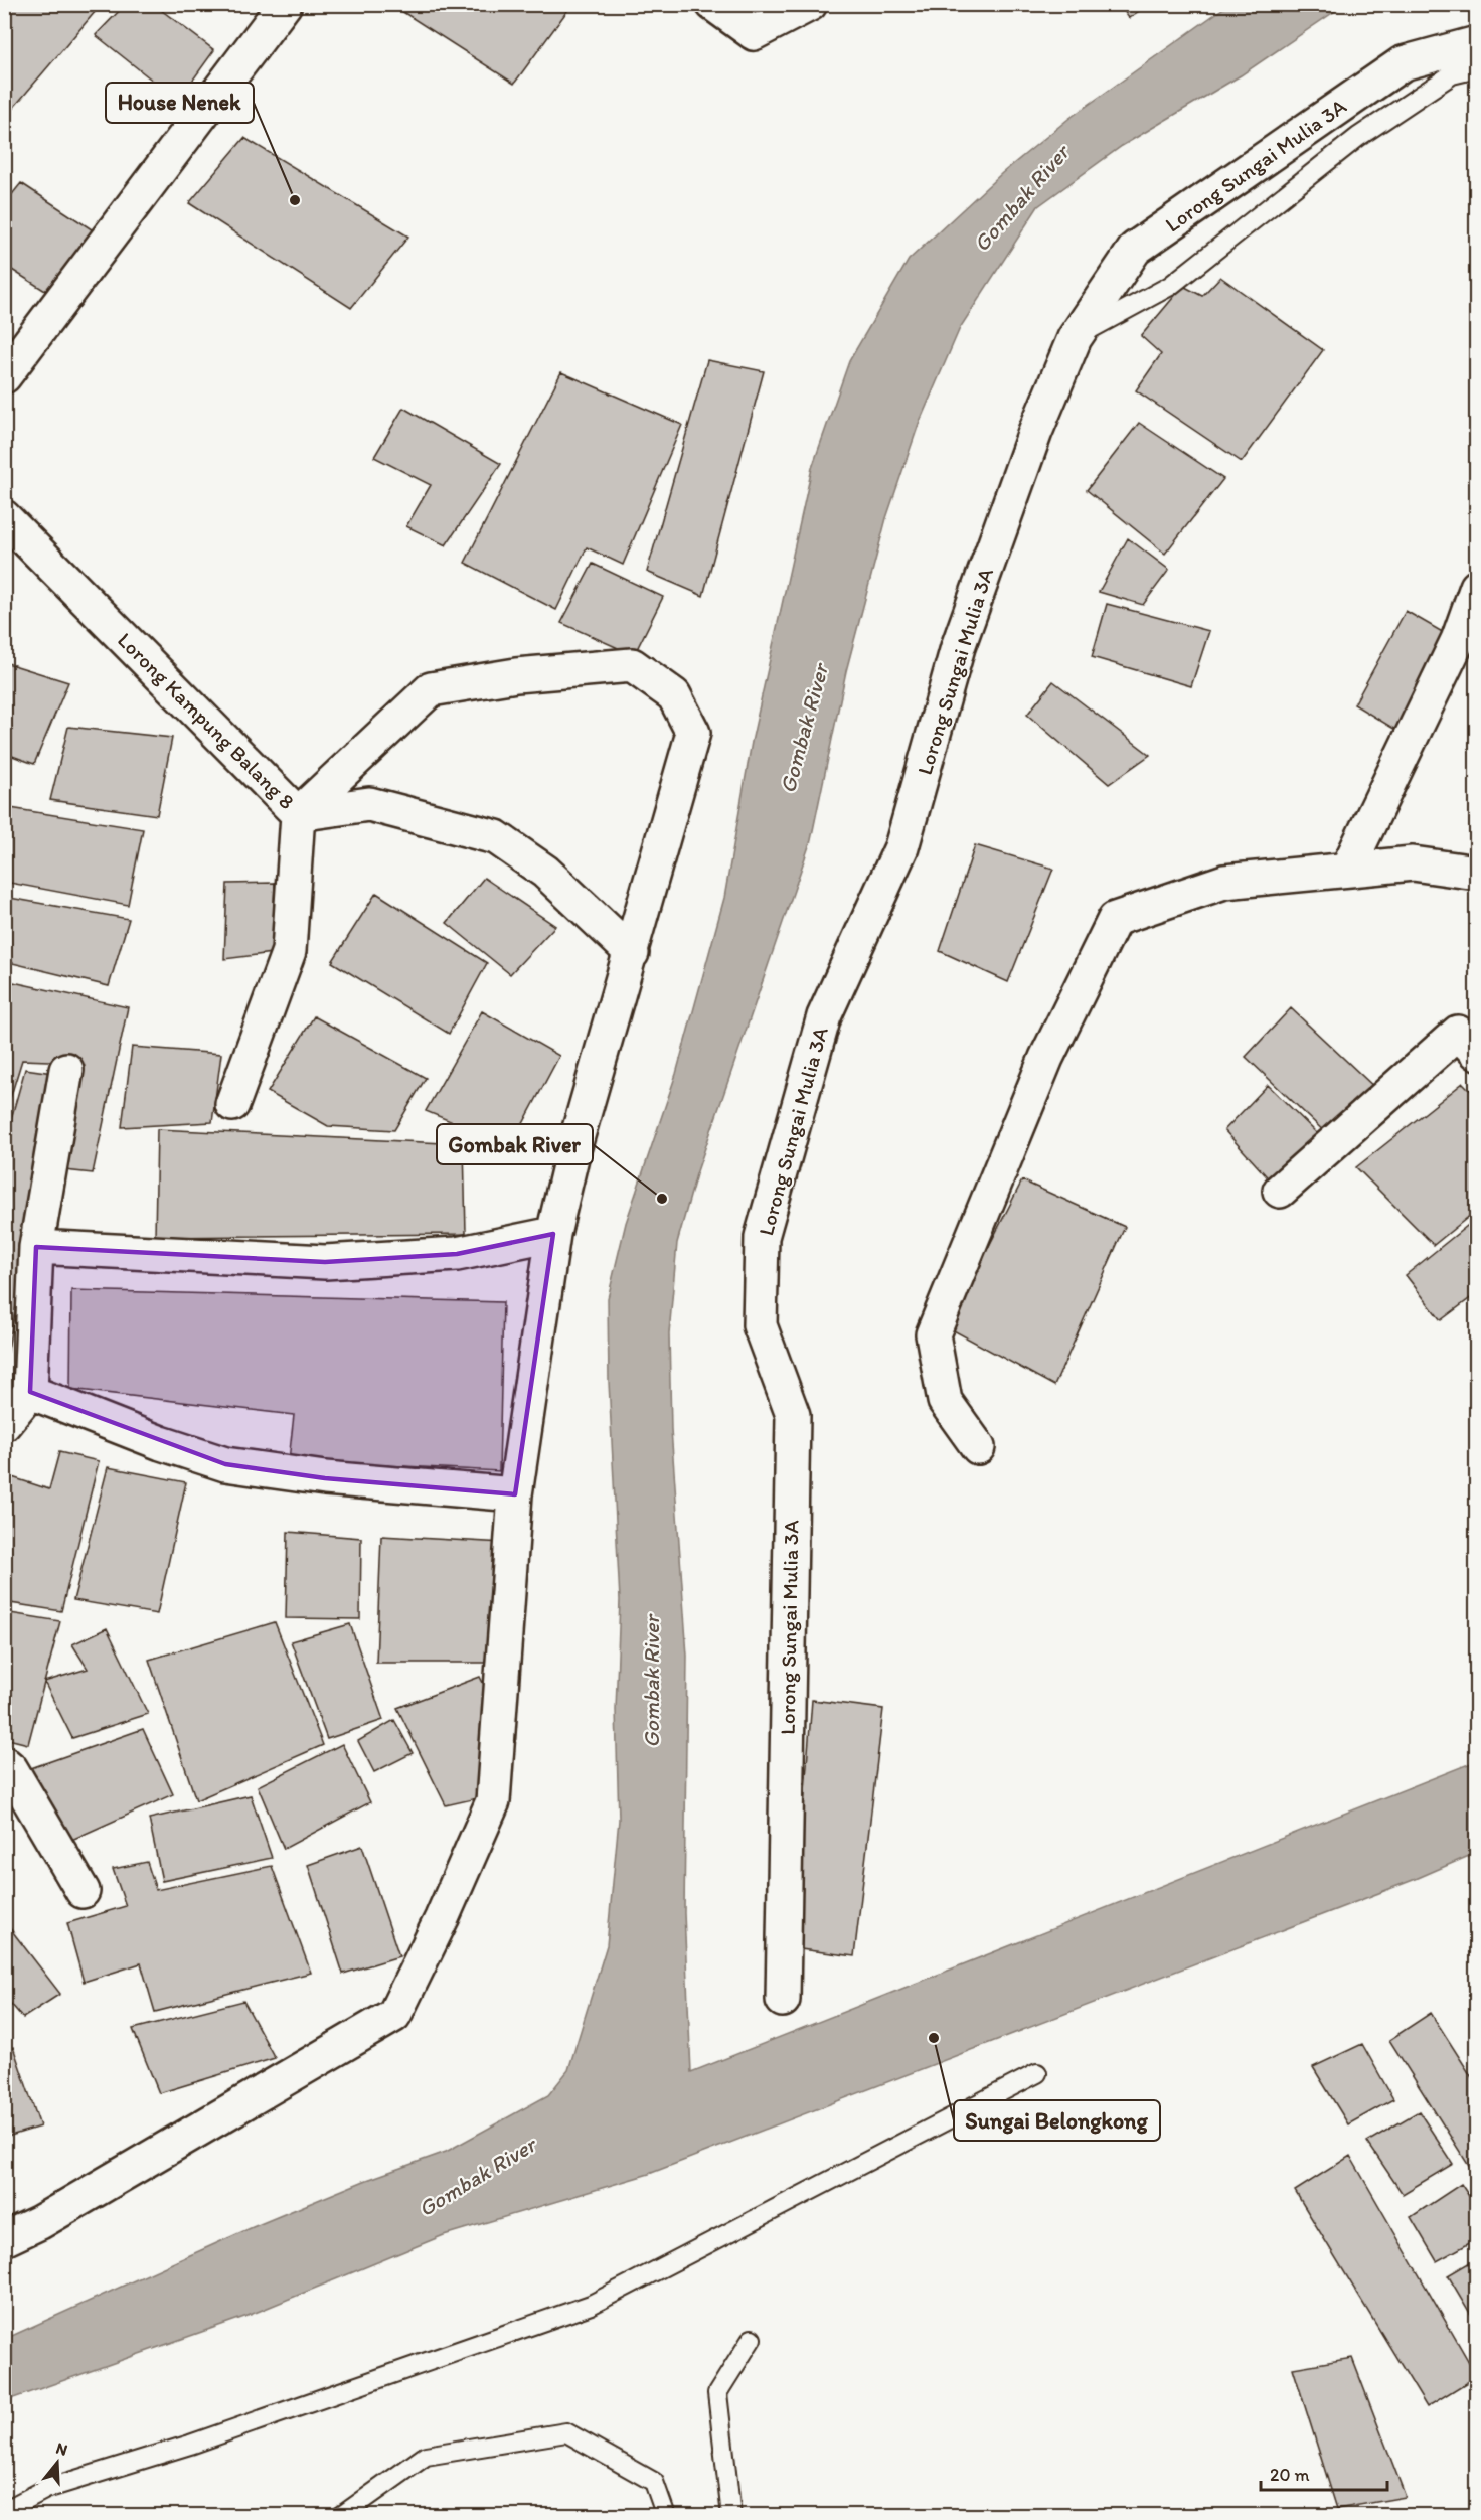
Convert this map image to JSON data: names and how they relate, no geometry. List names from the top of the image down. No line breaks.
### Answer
{"streets":{"street":["Lorong Sungai Mulia 3A","Lorong Kampung Balang 8"]},"water":["Gombak River"],"places":["House Nenek","Gombak River","Sungai Belongkong"],"scale_bar":"20 m","north":"top"}
